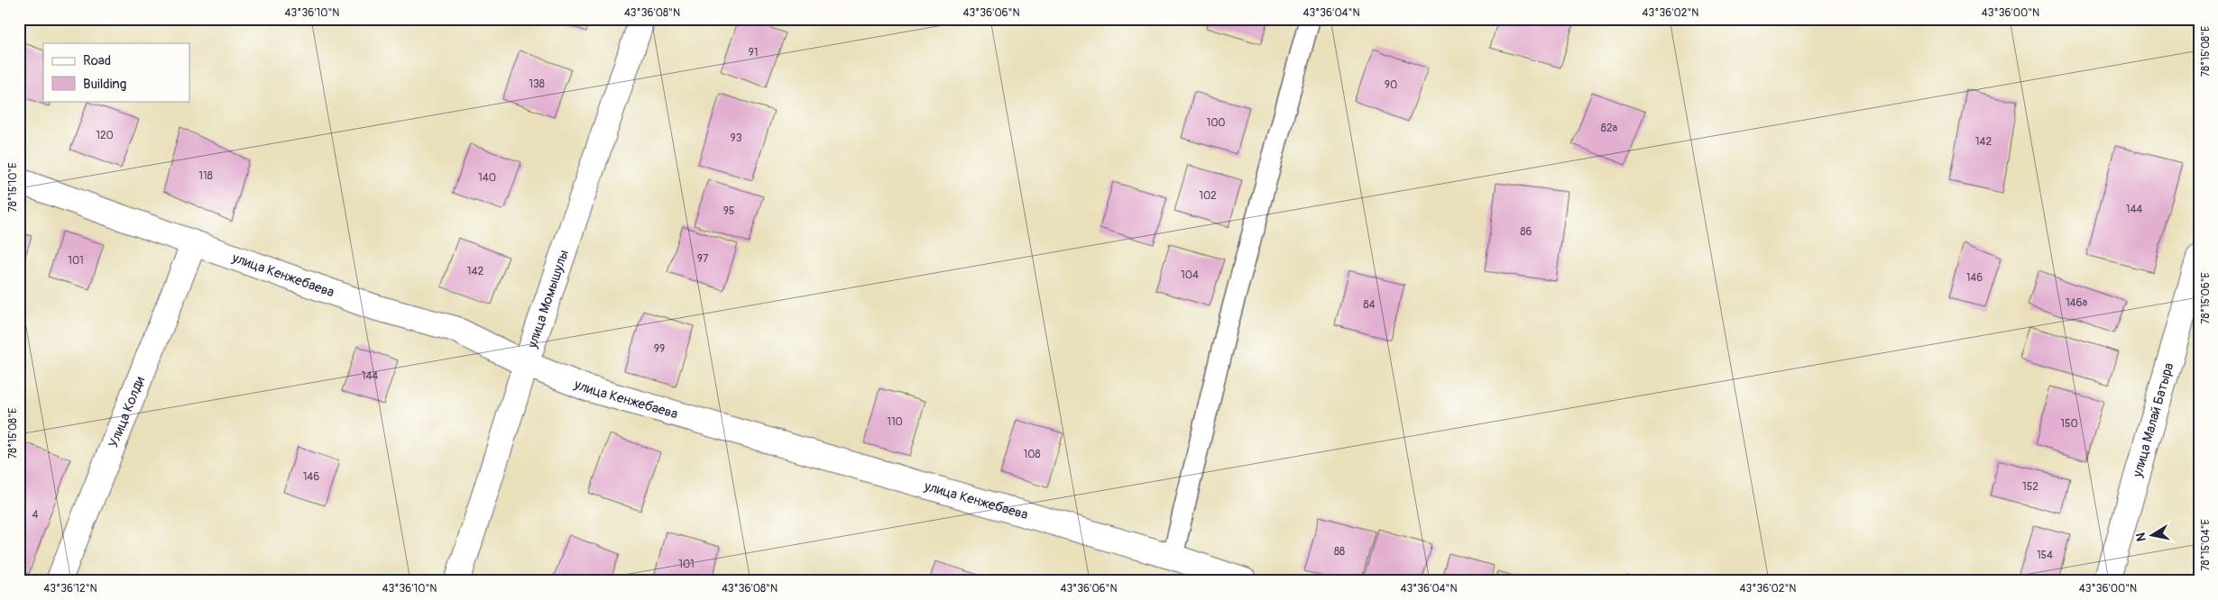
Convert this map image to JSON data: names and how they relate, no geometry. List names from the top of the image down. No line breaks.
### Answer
{"streets":{"street":["улица Кенжебаева","улица Момышулы","Улица Колди","улица Малай Батыра"]},"crossings":[["улица Кенжебаева","улица Момышулы"],["улица Кенжебаева","Улица Колди"]],"house_numbers":["91","138","90","100","82а","120","93","142","118","140","102","144","95","86","97","101","142","104","146","146а","84","99","144","110","150","108","146","152","4","88","154","101"],"legend":["Road","Building"],"north":"left","coordinates":["43°36'10\"N","43°36'08\"N","43°36'06\"N","43°36'04\"N","43°36'02\"N","43°36'00\"N","78°15'08\"E","78°15'10\"E","78°15'06\"E","78°15'04\"E","43°36'12\"N"]}
